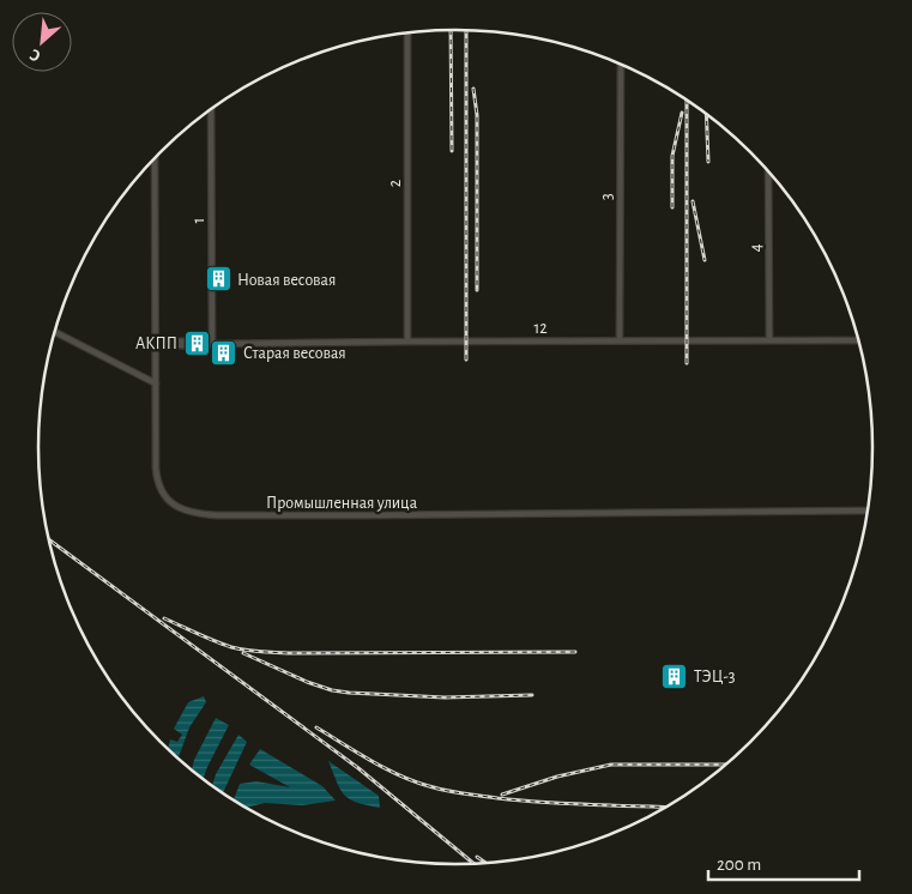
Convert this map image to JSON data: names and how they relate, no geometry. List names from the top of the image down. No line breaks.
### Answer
{"streets":{"street":["2","3","1","4","12","Промышленная улица"]},"crossings":[["2","12"],["3","12"],["1","12"],["4","12"],["12","Промышленная улица"]],"places":{"building":["Новая весовая","АКПП","Старая весовая","ТЭЦ-3"]},"scale_bar":"200 m","north":"bottom left"}
